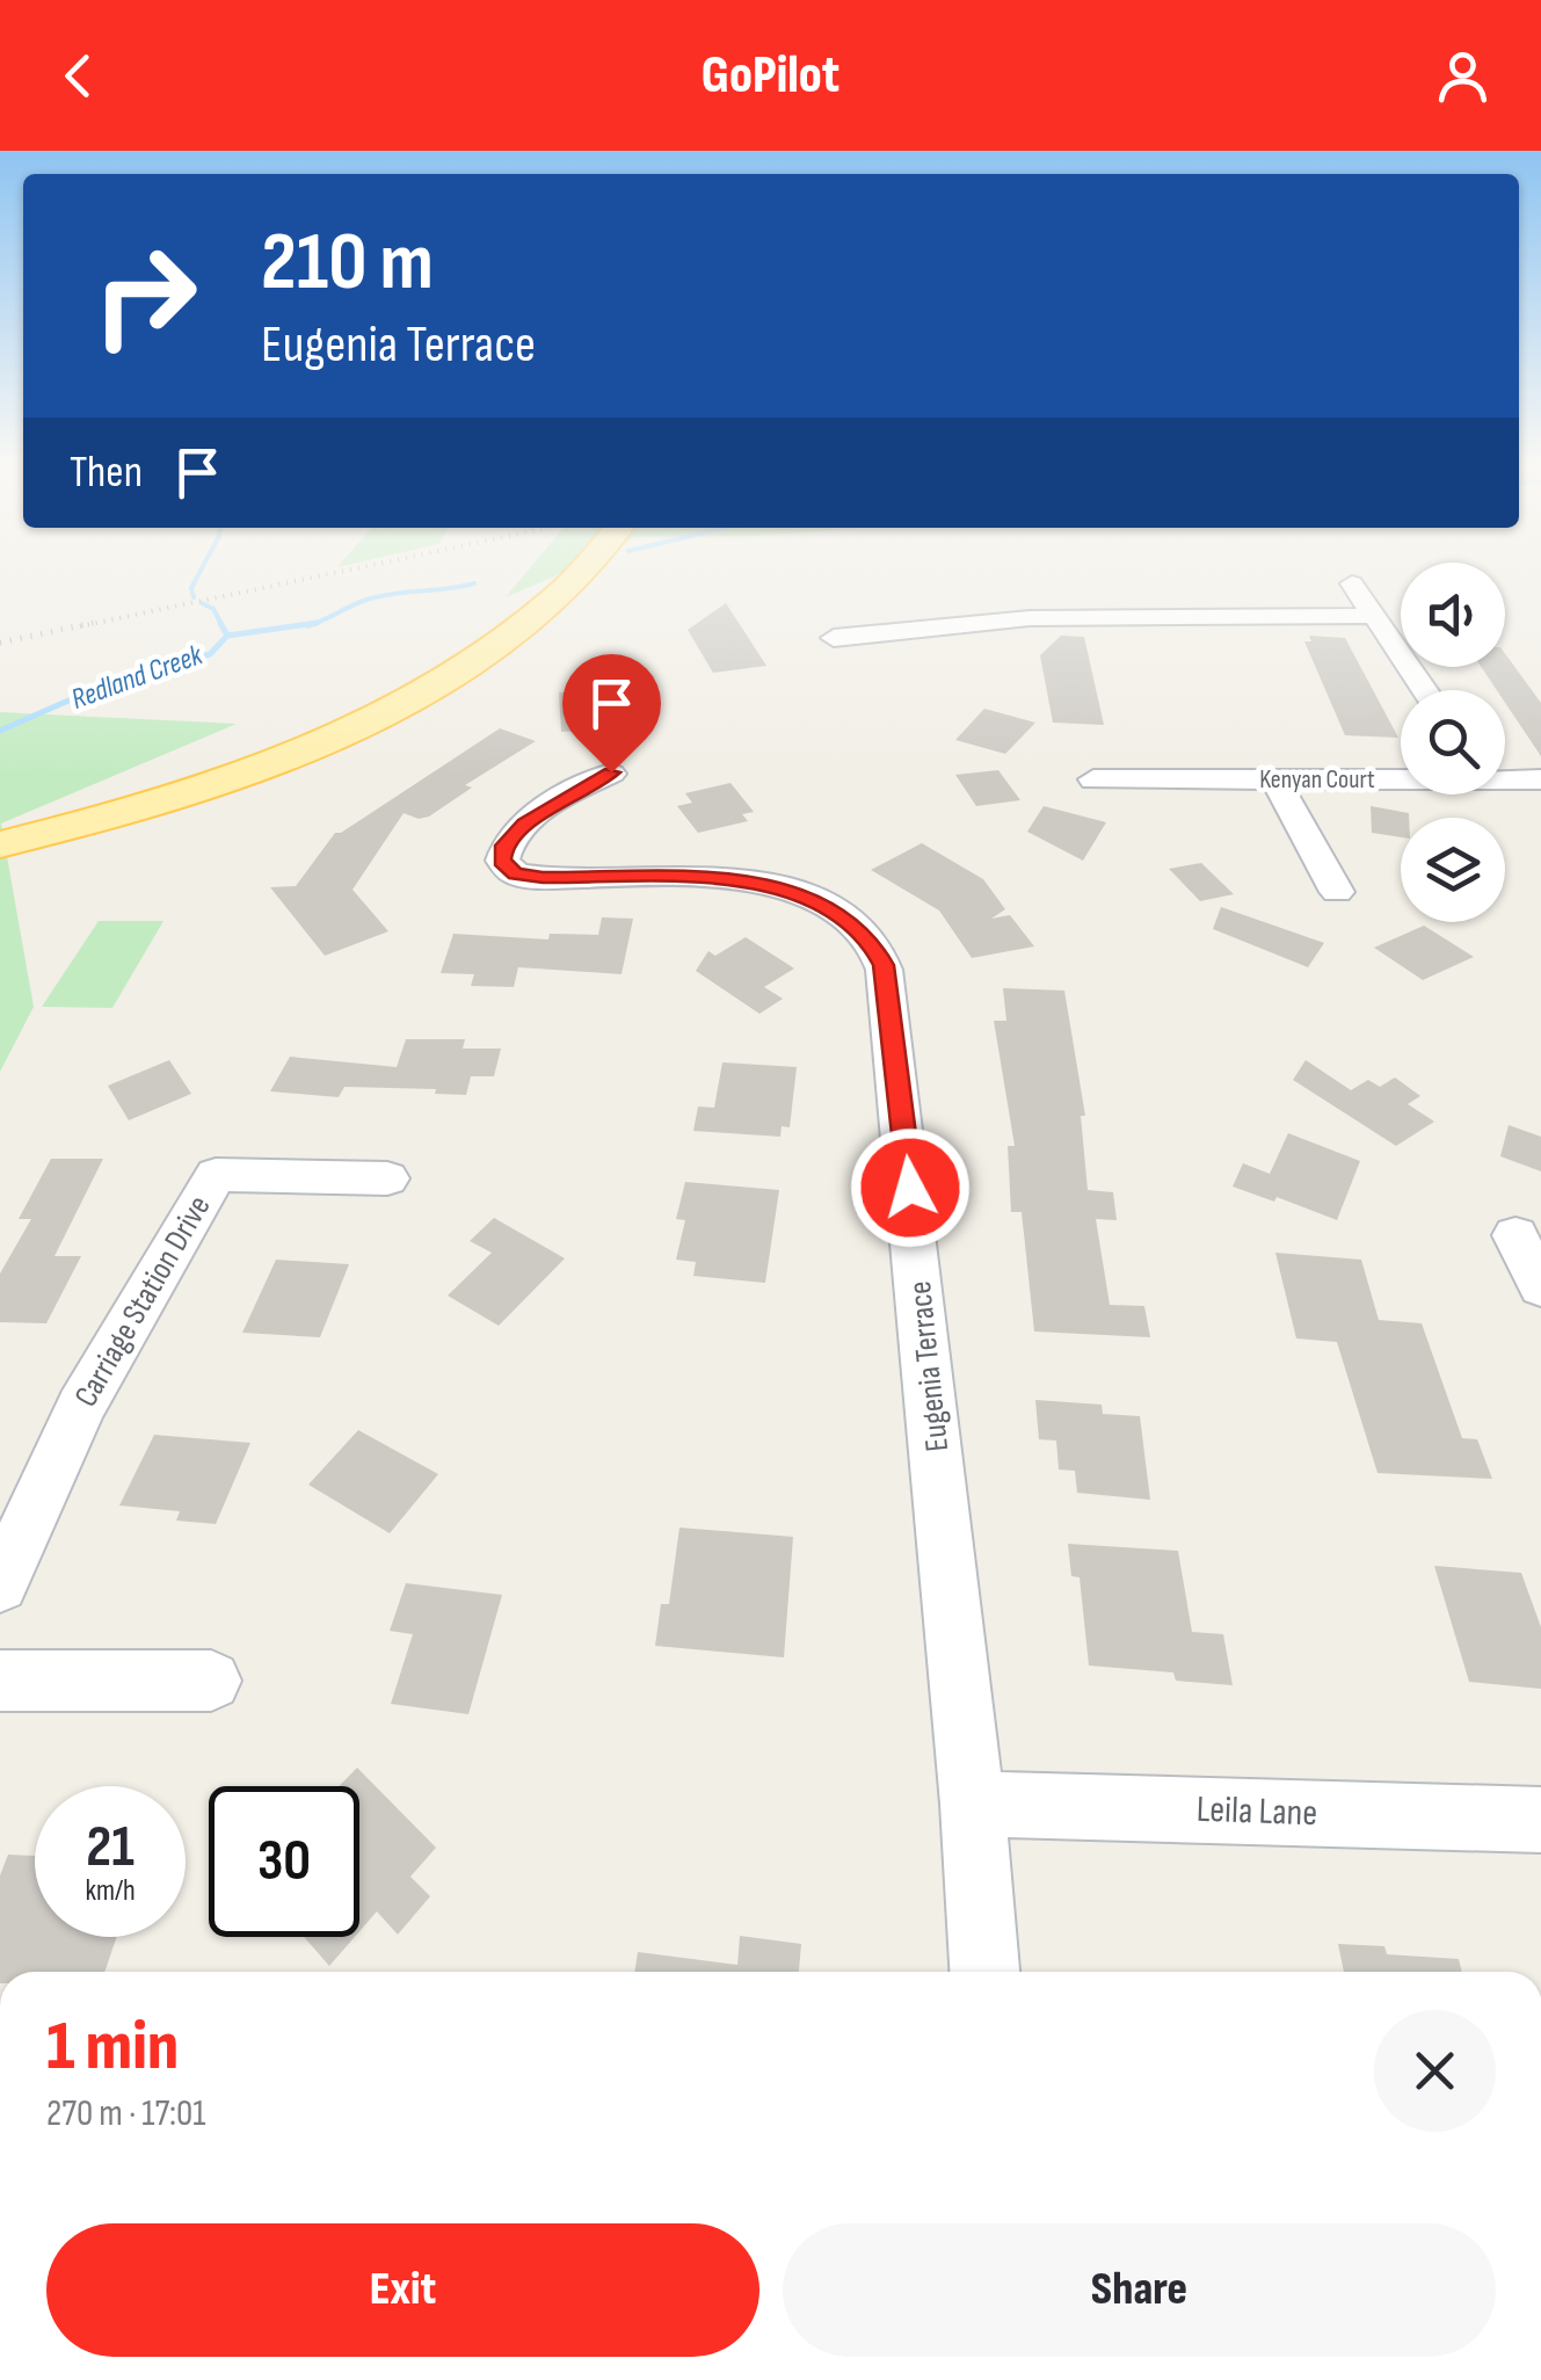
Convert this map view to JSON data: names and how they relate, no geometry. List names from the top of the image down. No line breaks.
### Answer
{"streets":{"street":["Kenyan Court","Carriage Station Drive","Eugenia Terrace","Leila Lane"]},"crossings":[["Eugenia Terrace","Leila Lane"]],"water":["Redland Creek"],"page":{"header":"GoPilot","turn":["210 m","Eugenia Terrace"],"then":"Then","speed":"21 km/h","limit":"30","heading":["1 min","270 m · 17:01"],"buttons":["Exit","Share"]}}
